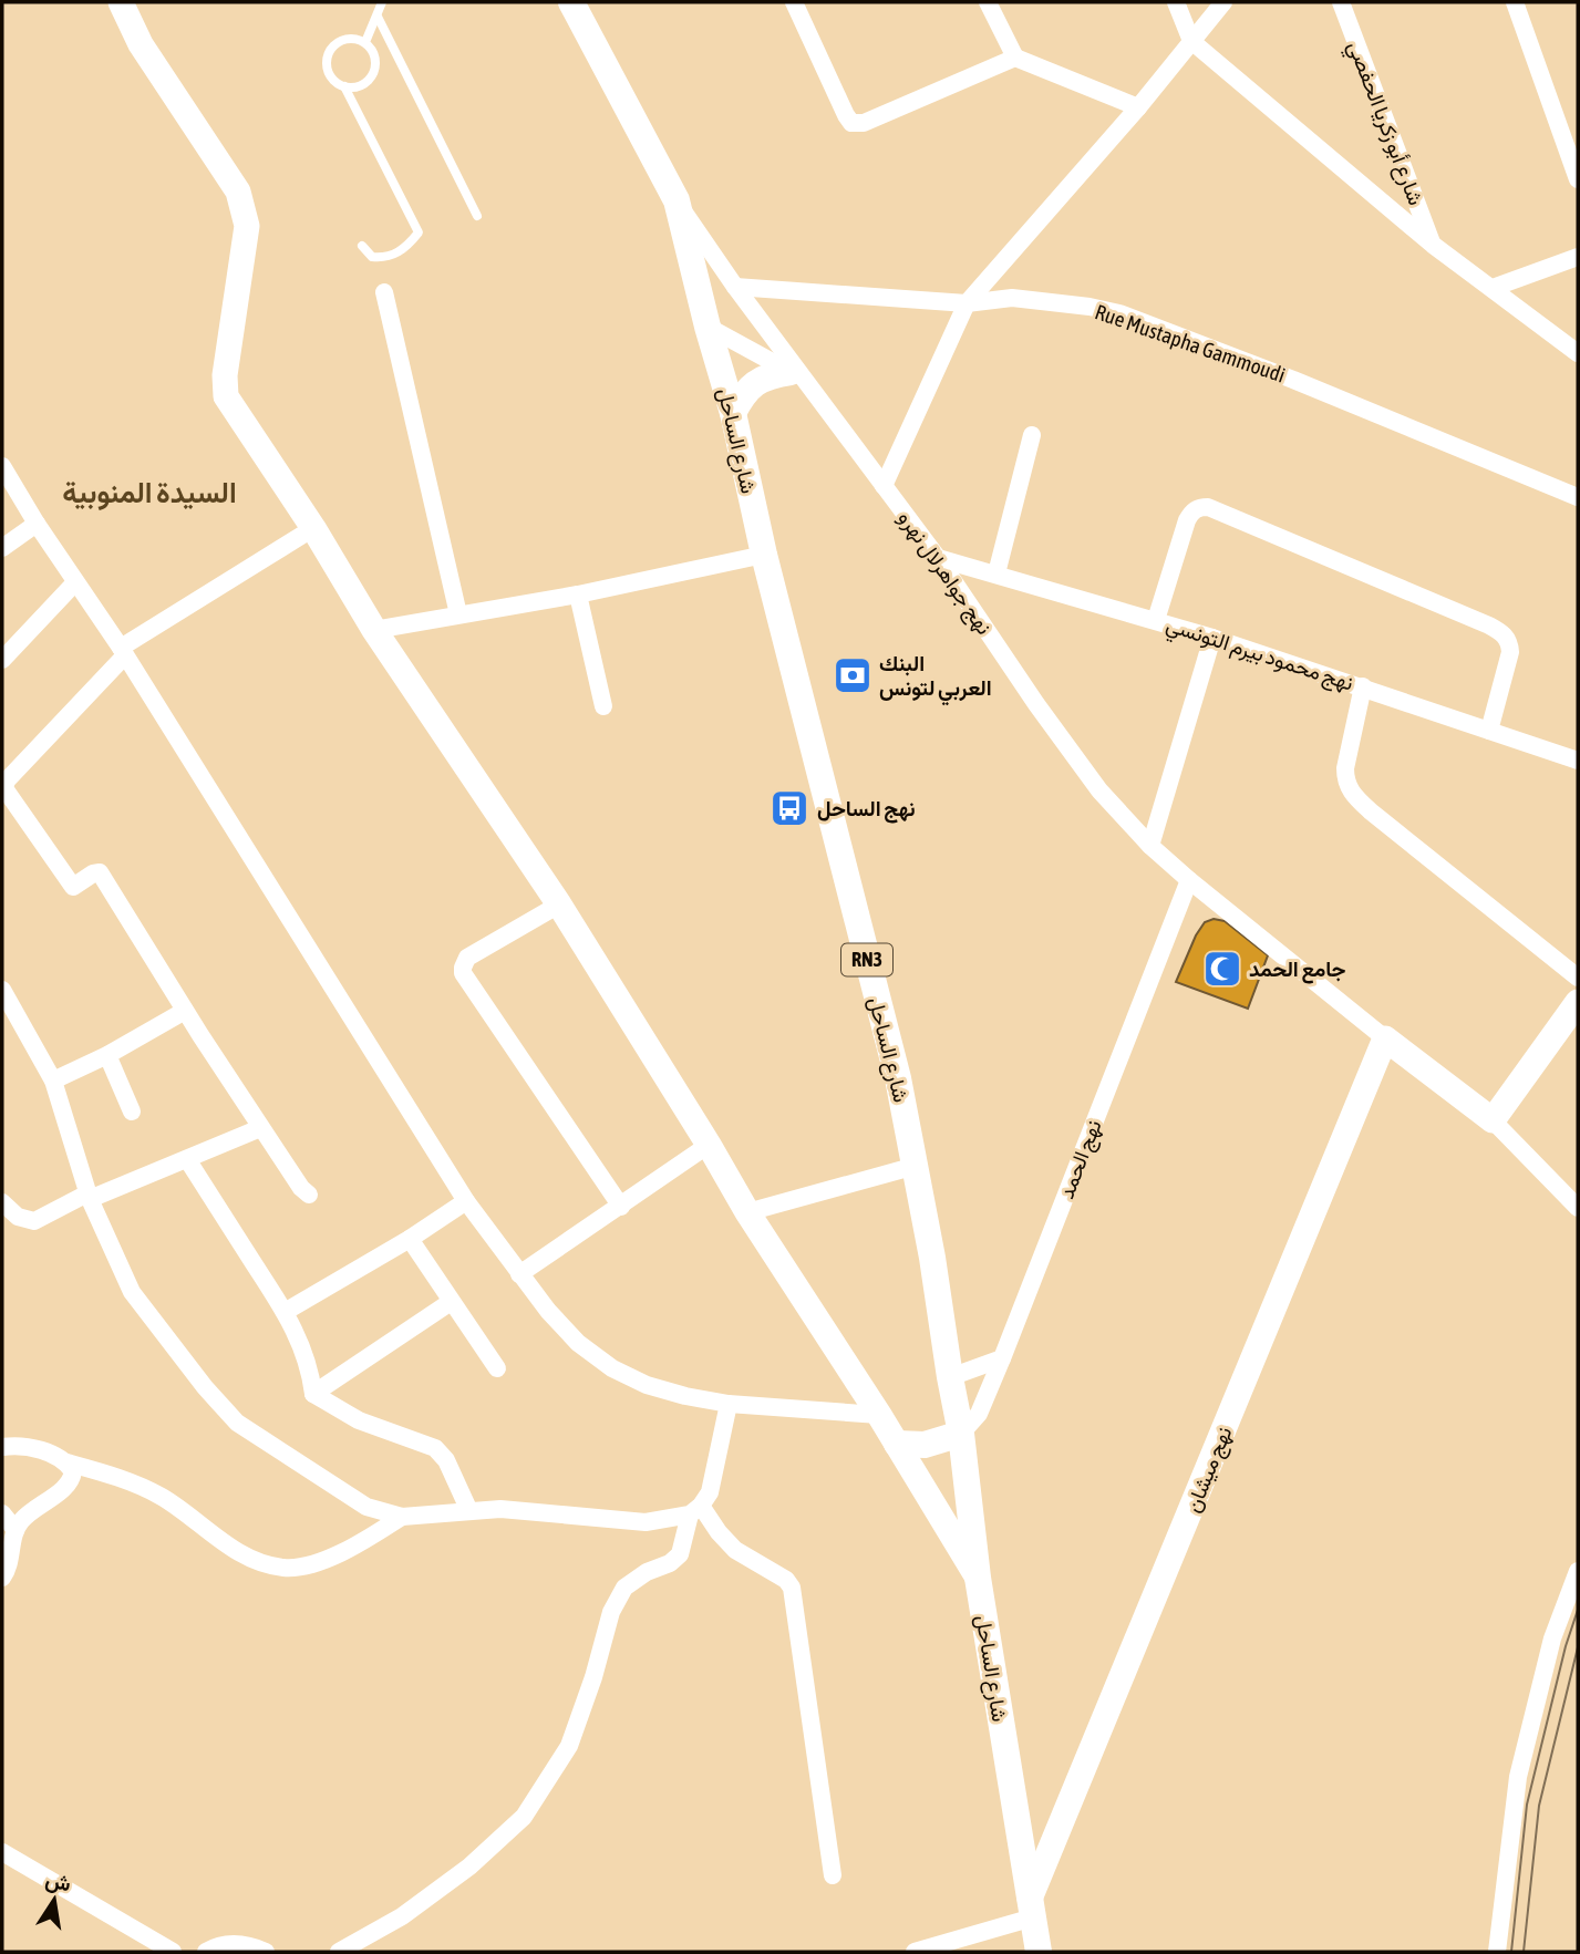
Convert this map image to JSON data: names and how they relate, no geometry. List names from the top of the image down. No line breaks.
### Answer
{"streets":{"main road":["شارع الساحل","RN3"],"street":["شارع أبو زكريا الحفصي","Rue Mustapha Gammoudi","نهج جواهرلال نهرو","نهج محمود بيرم التونسي","نهج الحمد","نهج ميشان"]},"crossings":[["Rue Mustapha Gammoudi","نهج جواهرلال نهرو"],["شارع الساحل","نهج جواهرلال نهرو"],["شارع الساحل","نهج الحمد"],["شارع الساحل","نهج ميشان"],["نهج جواهرلال نهرو","نهج محمود بيرم التونسي"],["نهج جواهرلال نهرو","نهج الحمد"],["نهج جواهرلال نهرو","نهج ميشان"]],"districts":["السيدة المنوبية"],"places":{"bank":["البنك العربي لتونس"],"bus stop":["نهج الساحل"],"mosque":["جامع الحمد"]},"north":"top"}
